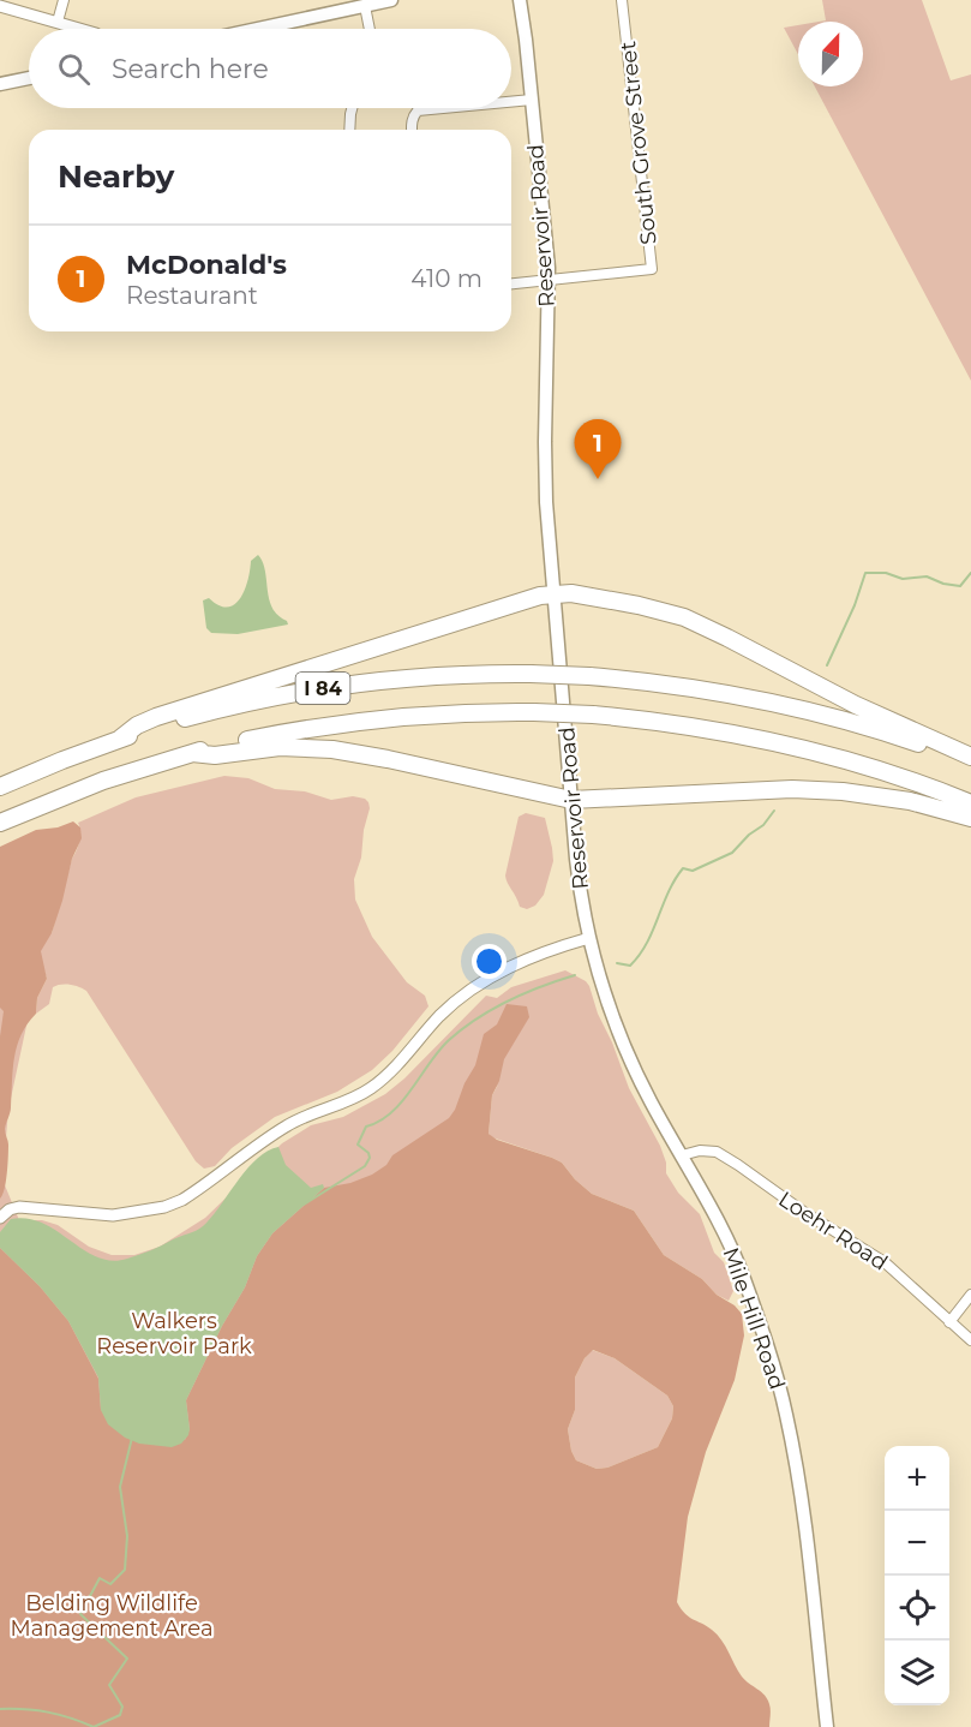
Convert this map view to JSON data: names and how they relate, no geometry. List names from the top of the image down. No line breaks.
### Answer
{"streets":{"highway":["I 84"],"main road":["Reservoir Road","Mile Hill Road"],"street":["South Grove Street","Loehr Road"]},"crossings":[["South Grove Street","Reservoir Road"],["Reservoir Road","Mile Hill Road"],["Loehr Road","Mile Hill Road"]],"parks":["Walkers Reservoir Park","Belding Wildlife Management Area"],"north":"top","page":{"search":"Search here","heading":"Nearby","list":[{"mark":"1","name":"McDonald's","note":"Restaurant","value":"410 m"}],"pins":"1","map_buttons":["+","−"]}}
